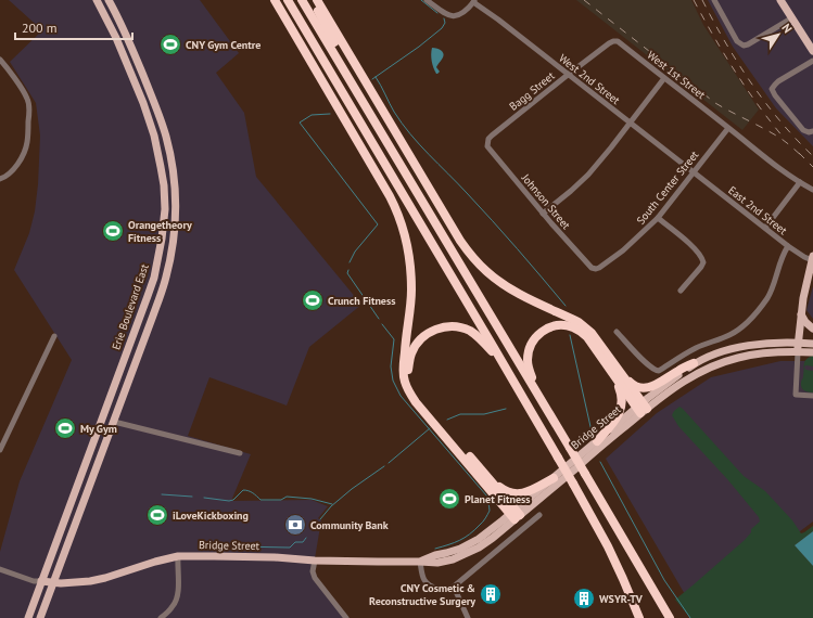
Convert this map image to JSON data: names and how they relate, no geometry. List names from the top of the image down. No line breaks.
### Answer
{"streets":{"main road":["Erie Boulevard East","Bridge Street"],"street":["West 1st Street","West 2nd Street","Bagg Street","South Center Street","Johnson Street","East 2nd Street"]},"crossings":[["West 1st Street","Bagg Street"],["West 1st Street","South Center Street"],["West 2nd Street","Bagg Street"],["West 2nd Street","South Center Street"],["West 2nd Street","East 2nd Street"],["Bagg Street","Johnson Street"],["South Center Street","Johnson Street"],["South Center Street","East 2nd Street"],["Erie Boulevard East","Bridge Street"]],"places":{"sports":["CNY Gym Centre","Orangetheory Fitness","Crunch Fitness","My Gym","Planet Fitness","iLoveKickboxing"],"bank":["Community Bank"],"building":["CNY Cosmetic & Reconstructive Surgery","WSYR-TV"]},"scale_bar":"200 m","north":"top right"}
